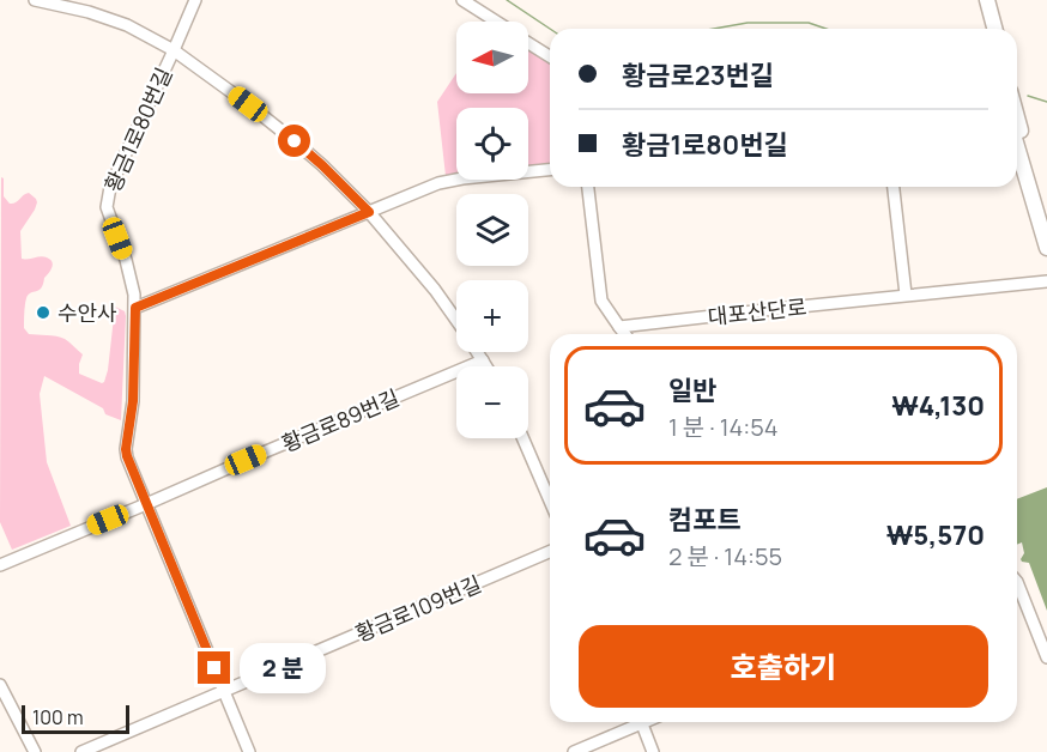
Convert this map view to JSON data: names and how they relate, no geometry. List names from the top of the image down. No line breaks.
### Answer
{"streets":{"street":["황금1로80번길","대포산단로","황금로89번길","황금로109번길"]},"crossings":[["황금1로80번길","황금로89번길"],["황금1로80번길","황금로109번길"]],"places":["수안사"],"scale_bar":"100 m","north":"left","page":{"map_buttons":["+","−"],"banner":["황금로23번길","황금1로80번길"],"list":[{"name":"일반","note":"1 분 · 14:54","value":"₩4,130"},{"name":"컴포트","note":"2 분 · 14:55","value":"₩5,570"}],"buttons":"호출하기","bubble":"2 분","scale":"100 m"}}
